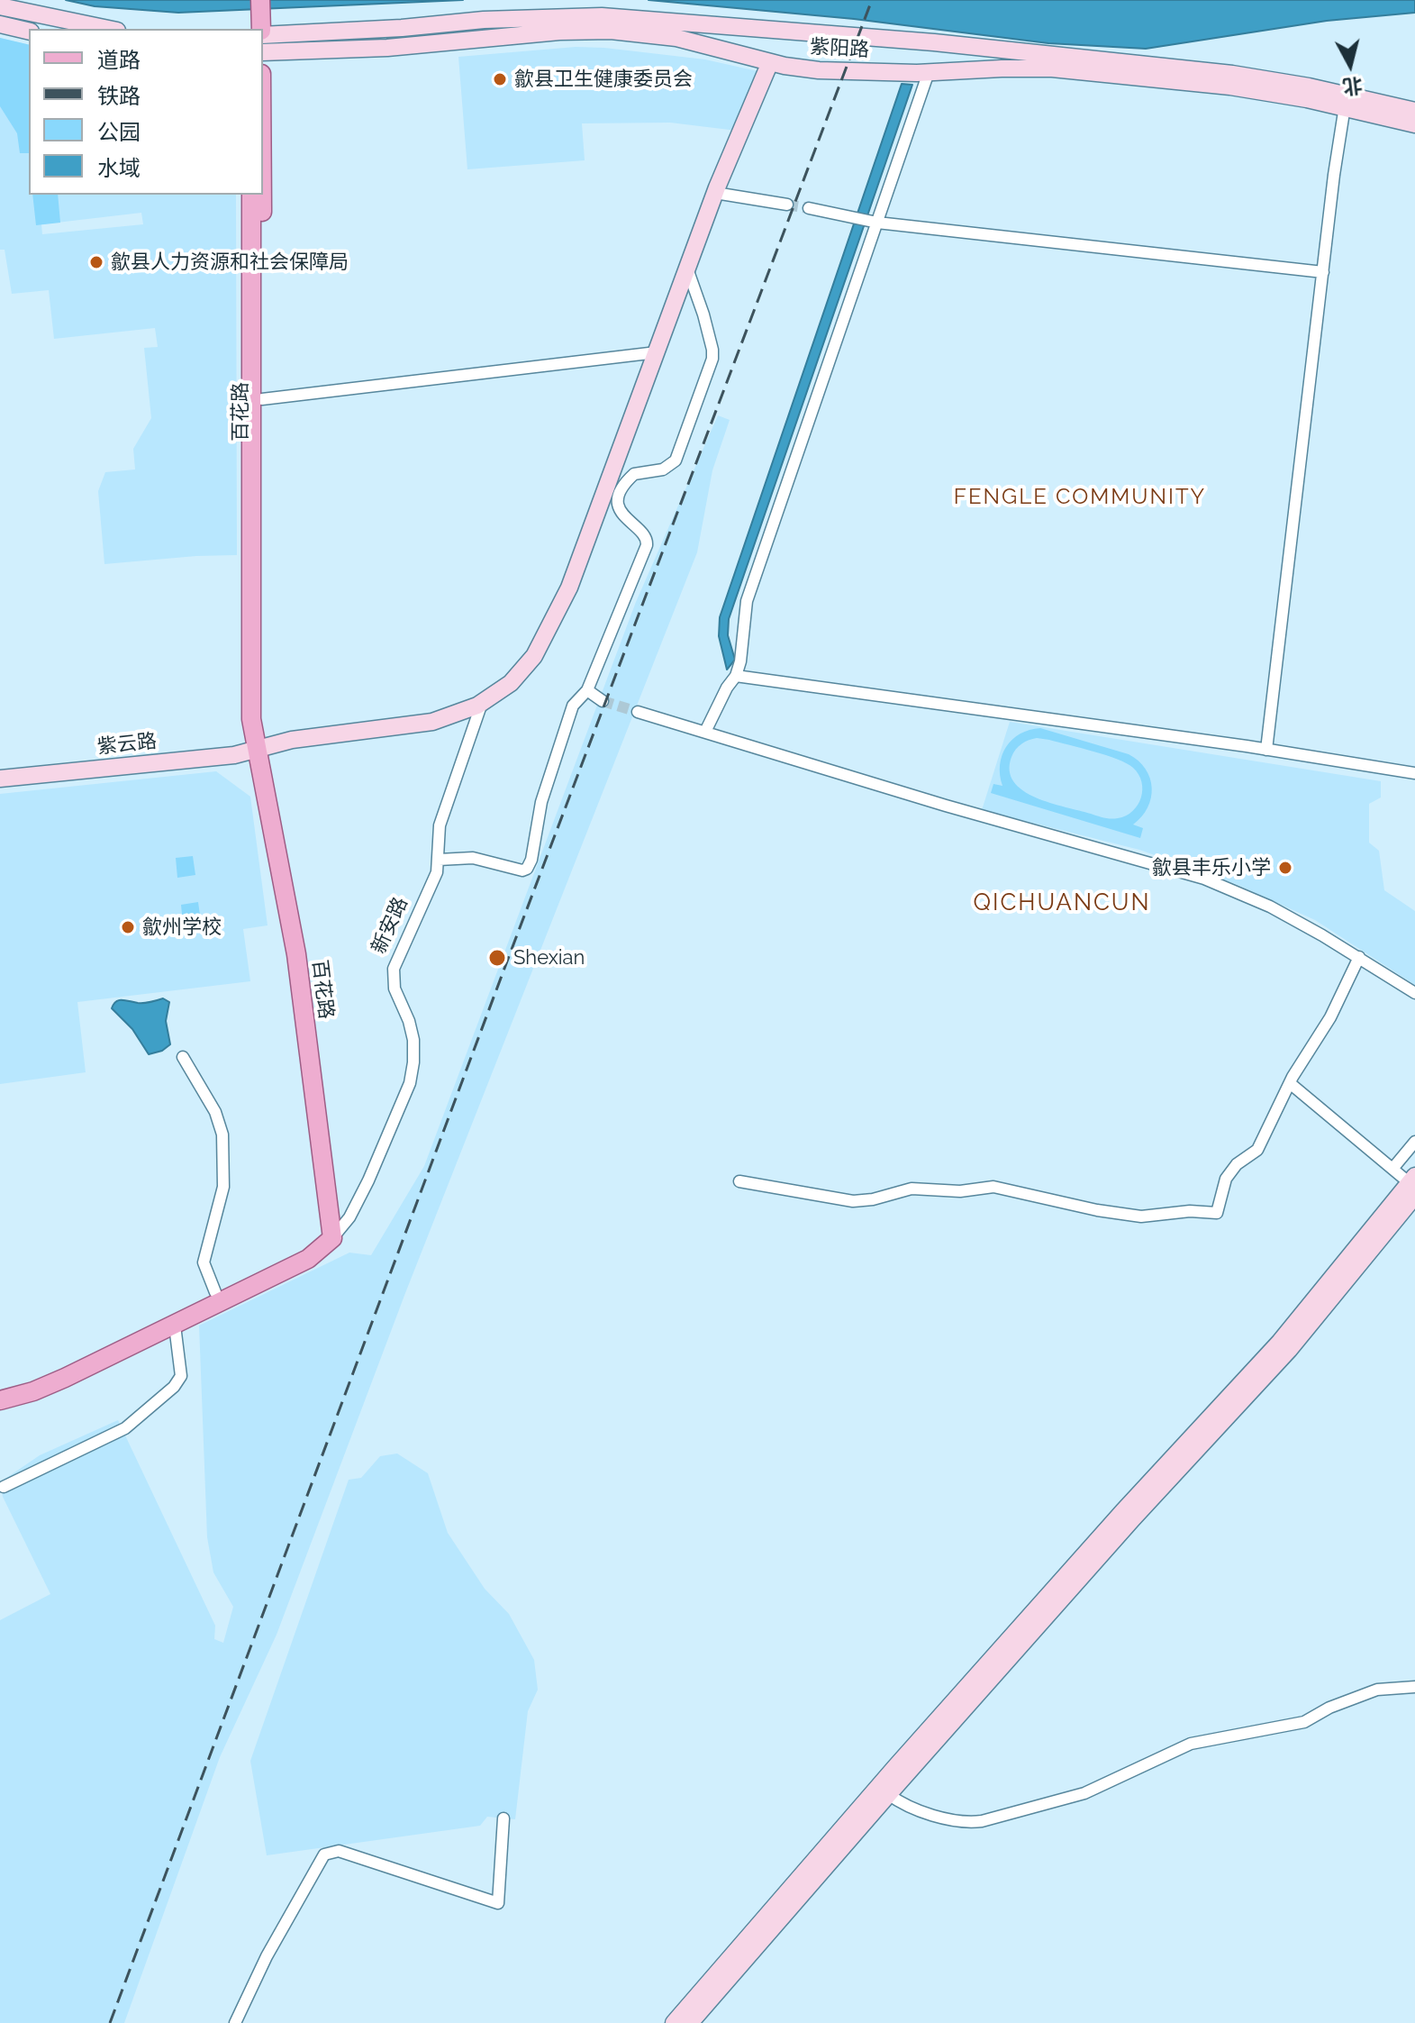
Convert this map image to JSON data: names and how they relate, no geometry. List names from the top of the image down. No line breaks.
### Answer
{"streets":{"main road":["紫阳路","百花路","紫云路","新安路"]},"crossings":[["紫阳路","紫云路"],["百花路","紫云路"],["百花路","新安路"],["紫云路","新安路"]],"districts":["FENGLE COMMUNITY","QICHUANCUN"],"places":["歙县卫生健康委员会","歙县人力资源和社会保障局","歙县丰乐小学","歙州学校","Shexian"],"legend":["道路","铁路","公园","水域"],"north":"bottom"}
